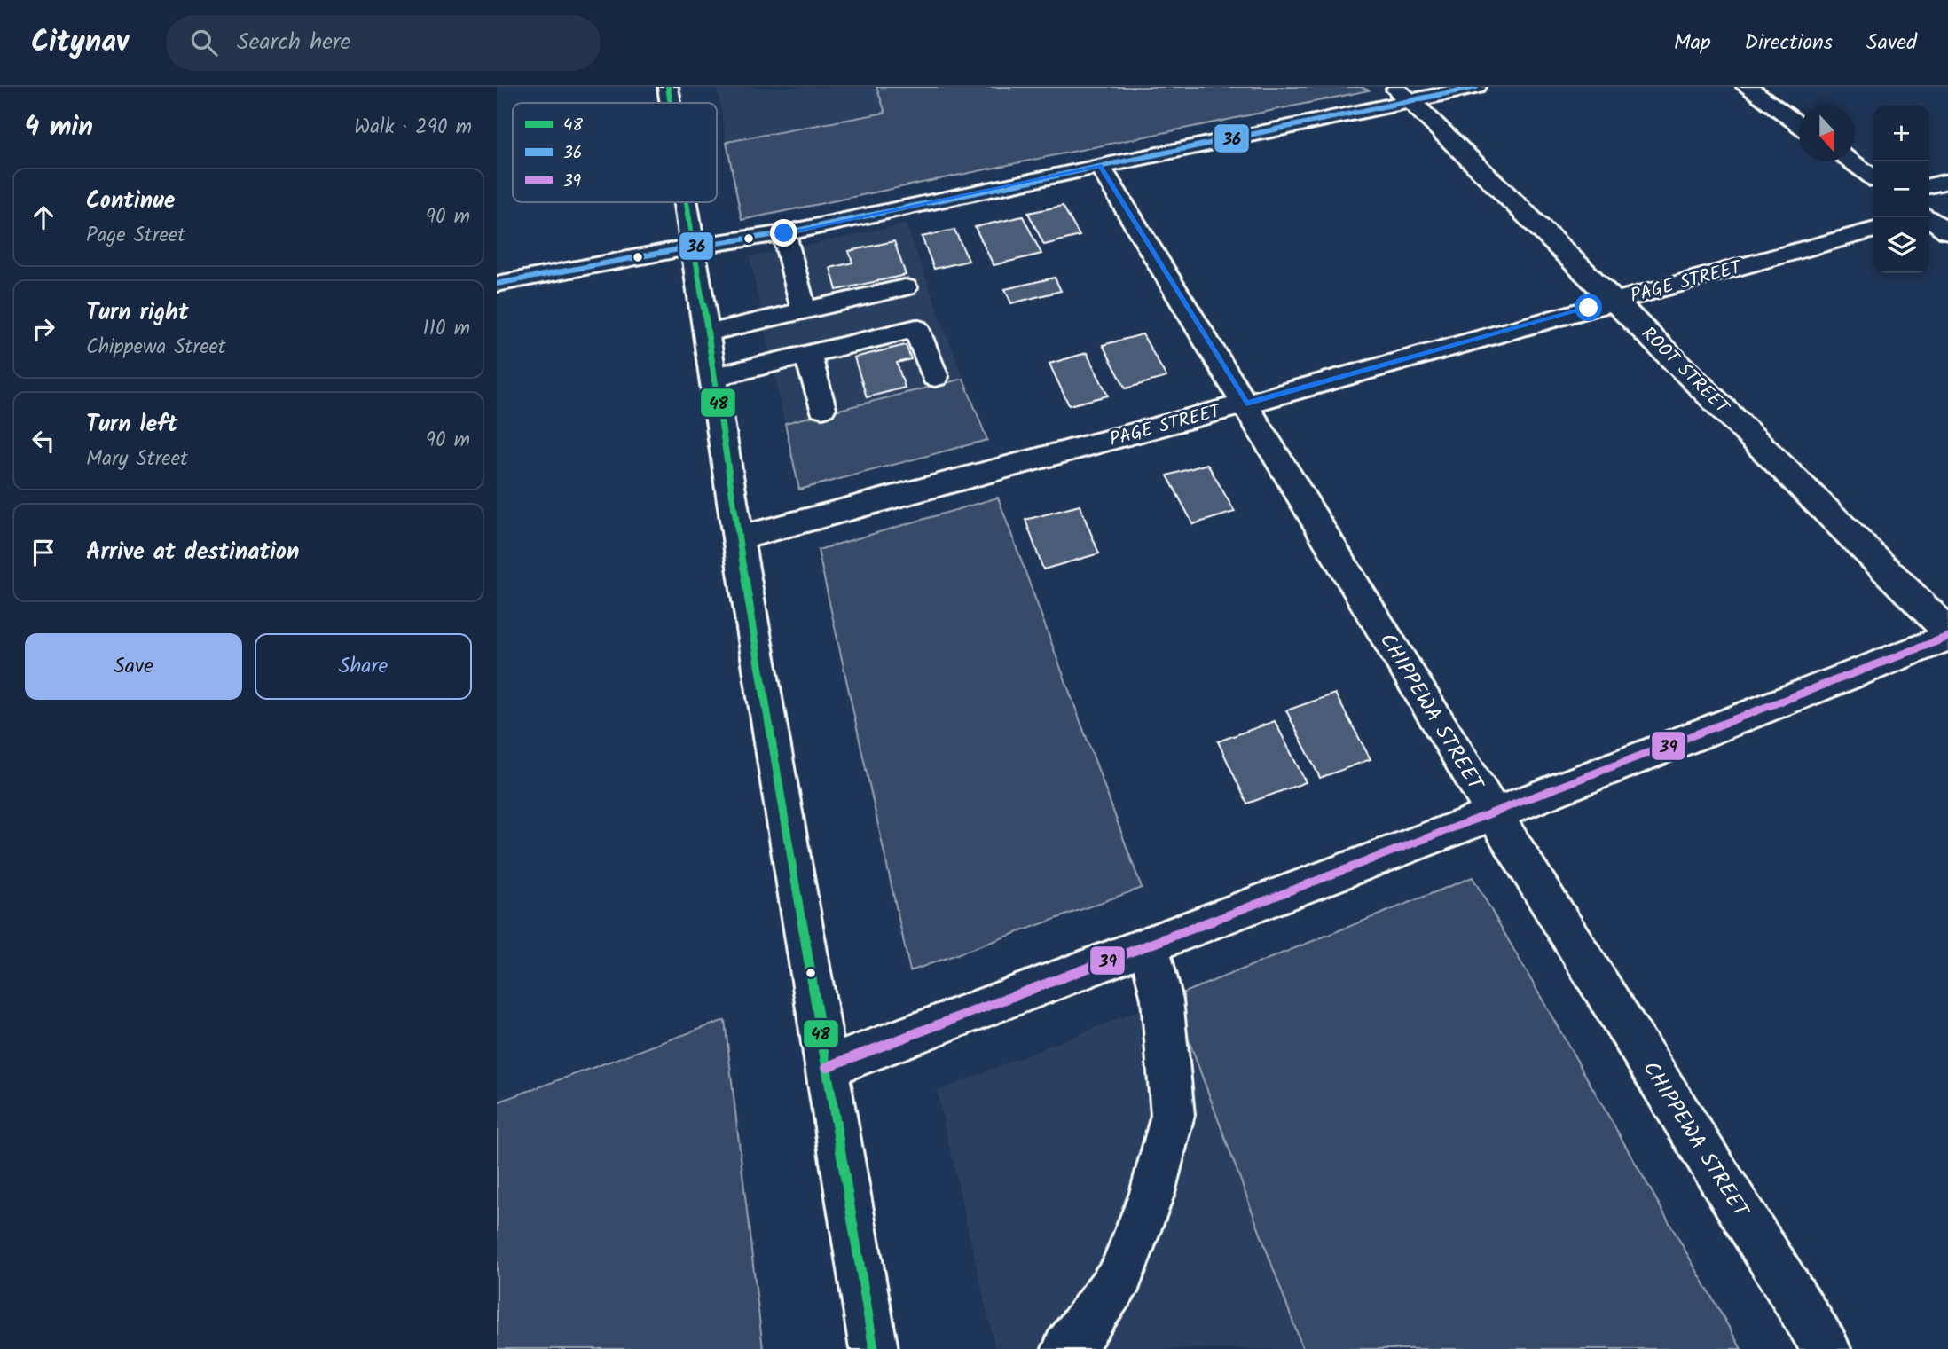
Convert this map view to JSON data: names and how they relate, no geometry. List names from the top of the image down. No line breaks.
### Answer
{"streets":{"street":["PAGE STREET","ROOT STREET","CHIPPEWA STREET"]},"crossings":[["PAGE STREET","ROOT STREET"],["PAGE STREET","CHIPPEWA STREET"]],"lines":["transit line 48","transit line 36","transit line 39"],"legend":["48","36","39"],"north":"bottom","page":{"header":"Citynav","search":"Search here","nav":["Map","Directions","Saved"],"heading":["4 min","Walk · 290 m"],"map_buttons":["+","−"],"list":[["Continue","Page Street","90 m"],["Turn right","Chippewa Street","110 m"],["Turn left","Mary Street","90 m"],"Arrive at destination"],"buttons":["Save","Share"]}}
